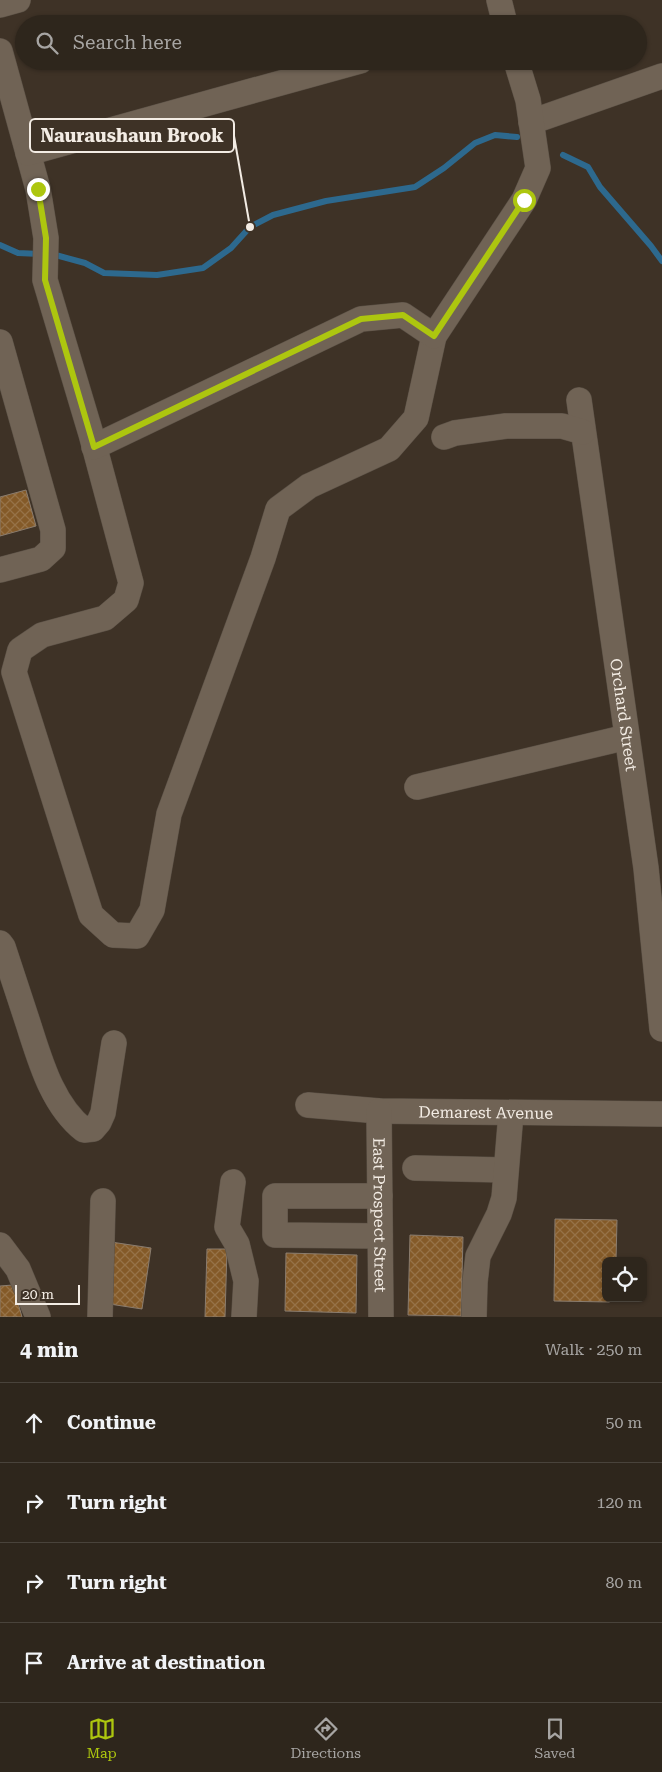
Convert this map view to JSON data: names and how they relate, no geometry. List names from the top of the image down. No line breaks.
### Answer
{"streets":{"street":["Orchard Street","Demarest Avenue","East Prospect Street"]},"crossings":[["Demarest Avenue","East Prospect Street"]],"places":["Nauraushaun Brook"],"scale_bar":"20 m","page":{"search":"Search here","scale":"20 m","heading":["4 min","Walk · 250 m"],"list":[["Continue","50 m"],["Turn right","120 m"],["Turn right","80 m"],"Arrive at destination"],"nav":["Map","Directions","Saved"]}}
